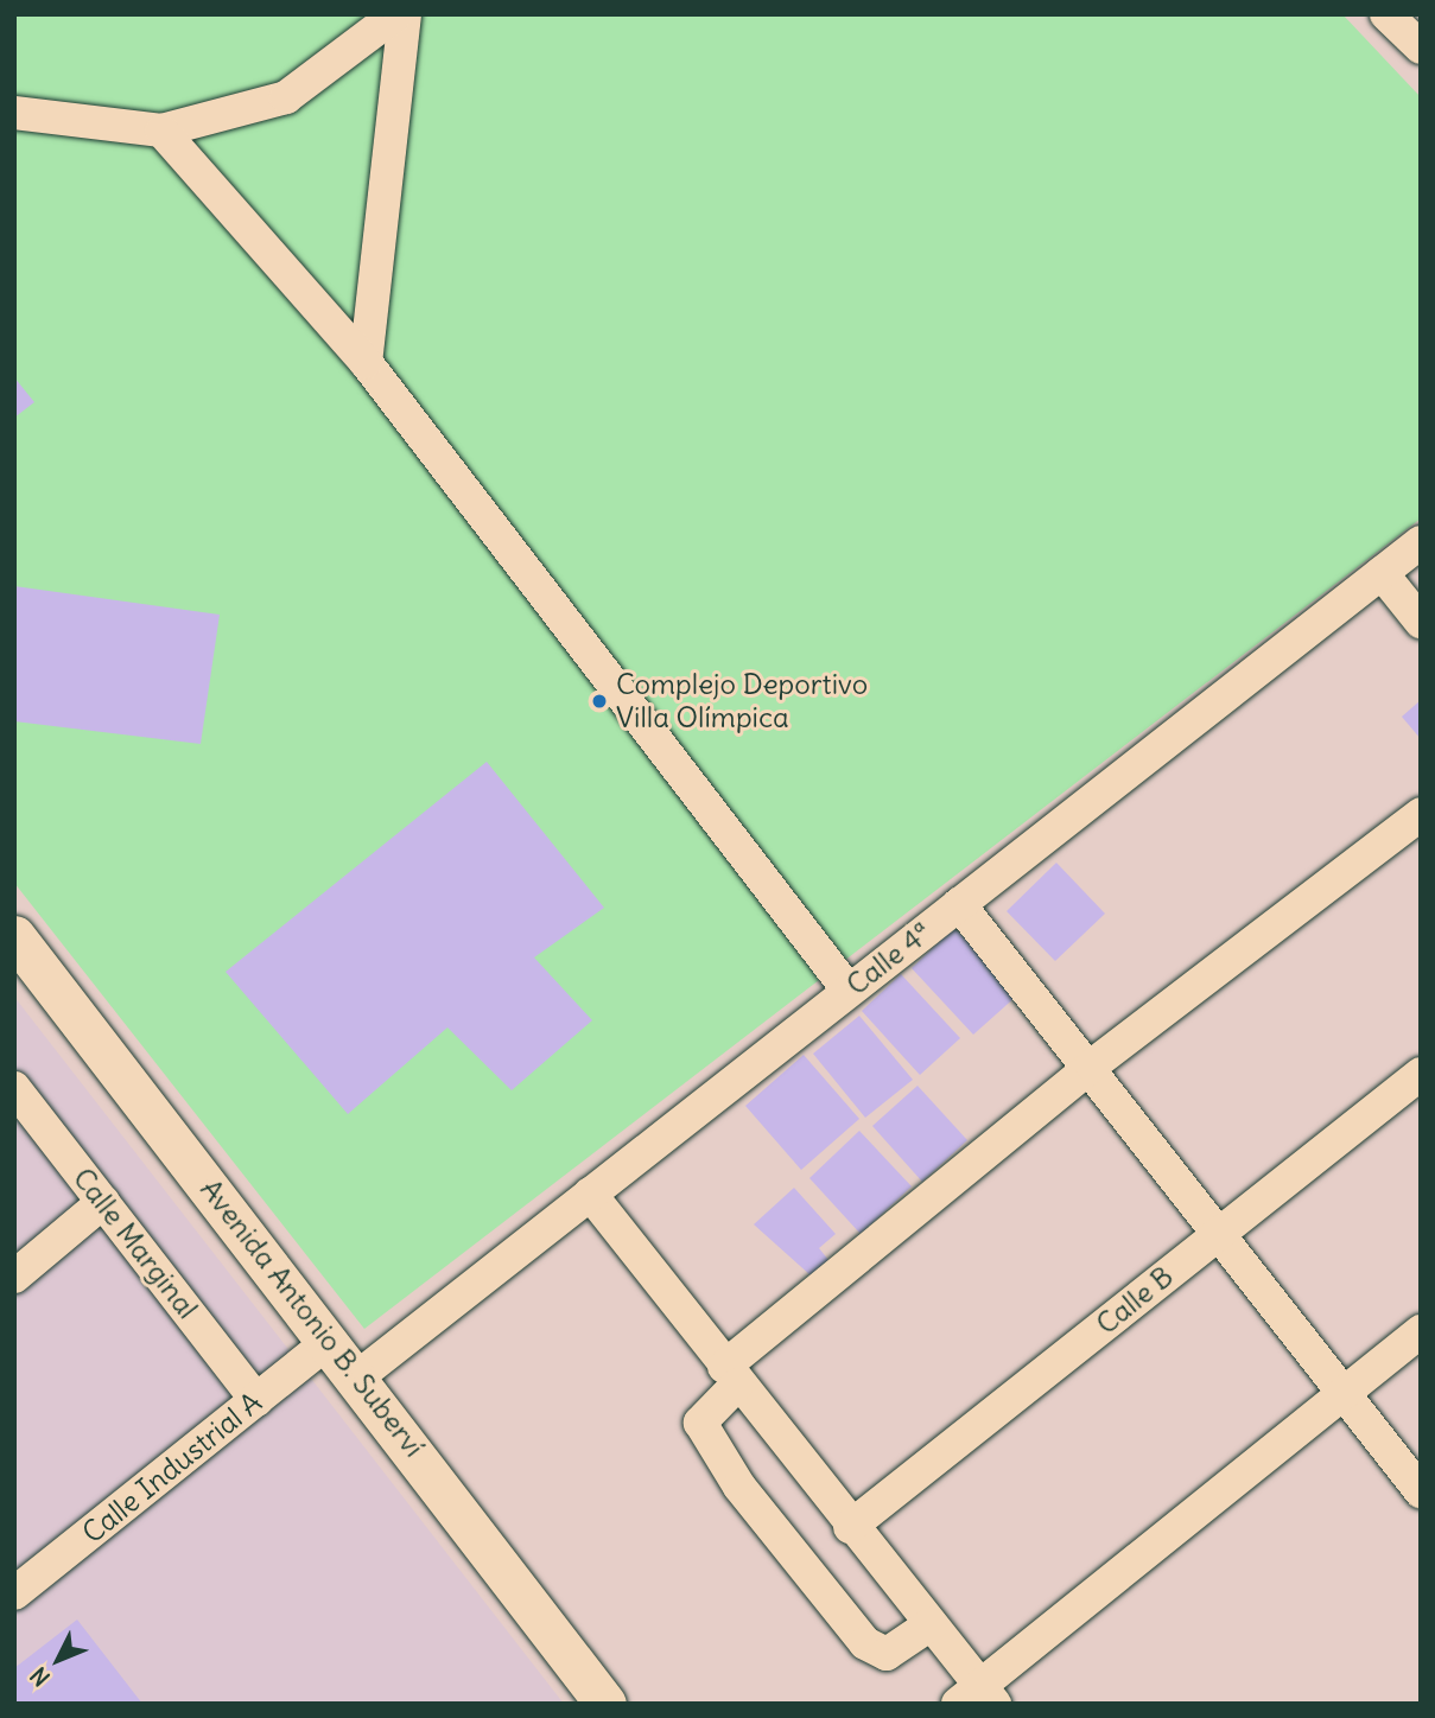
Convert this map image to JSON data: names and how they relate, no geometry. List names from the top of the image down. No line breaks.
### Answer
{"streets":{"main road":["Avenida Antonio B. Suberví"],"street":["Calle 4ª","Calle Marginal","Calle B","Calle Industrial A"]},"crossings":[["Calle 4ª","Avenida Antonio B. Suberví"],["Calle Marginal","Calle Industrial A"],["Avenida Antonio B. Suberví","Calle Industrial A"]],"places":["Complejo Deportivo Villa Olímpica"],"north":"bottom left"}
